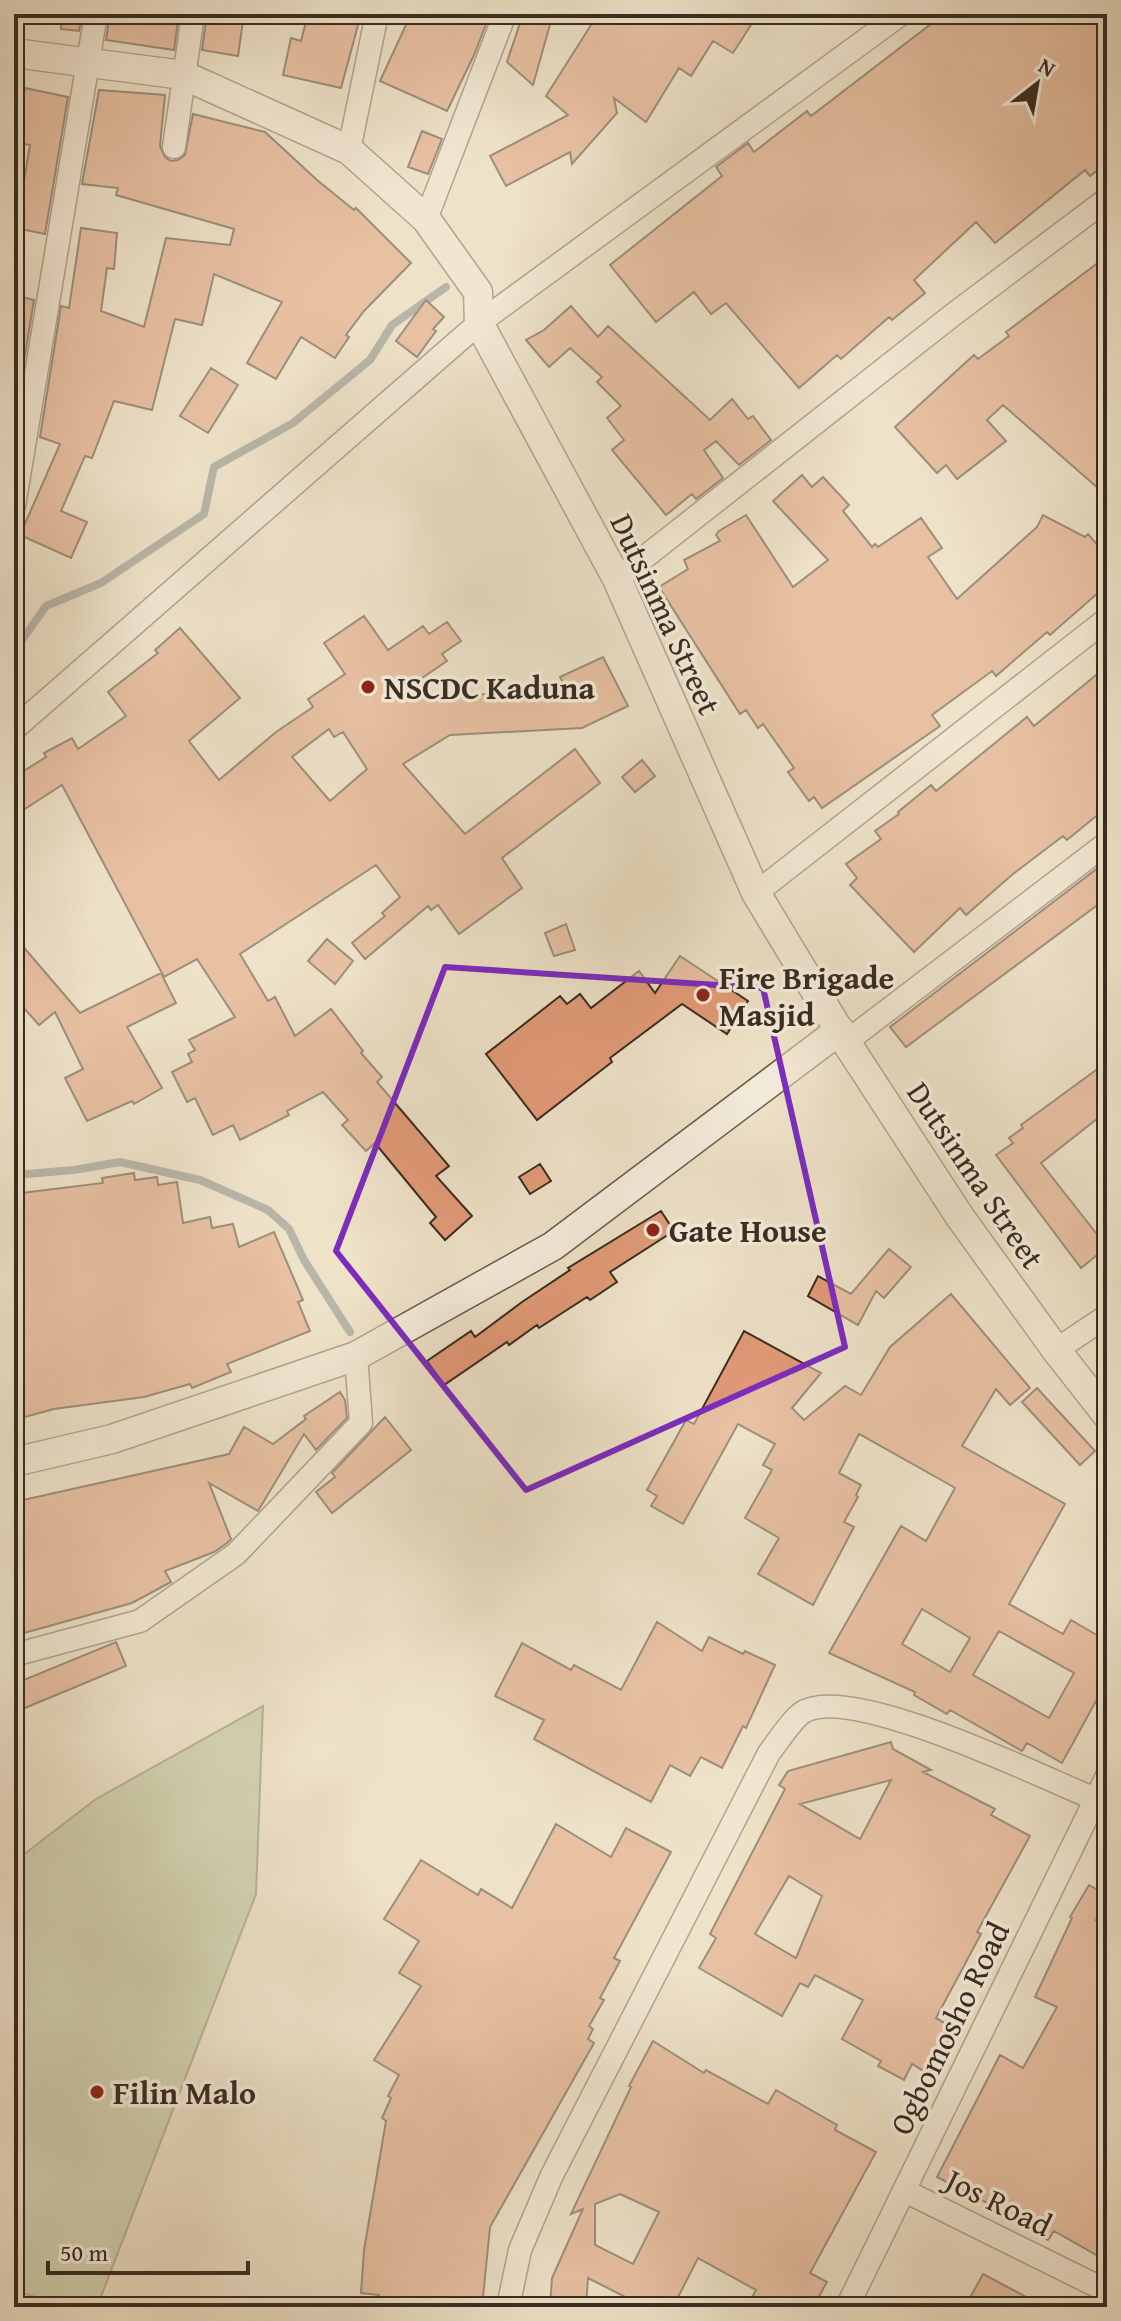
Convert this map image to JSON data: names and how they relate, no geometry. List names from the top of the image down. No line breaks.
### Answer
{"streets":{"street":["Dutsinma Street","Ogbomosho Road","Jos Road"]},"crossings":[["Ogbomosho Road","Jos Road"]],"places":["NSCDC Kaduna","Fire Brigade Masjid","Gate House","Filin Malo"],"scale_bar":"50 m","north":"top right"}
